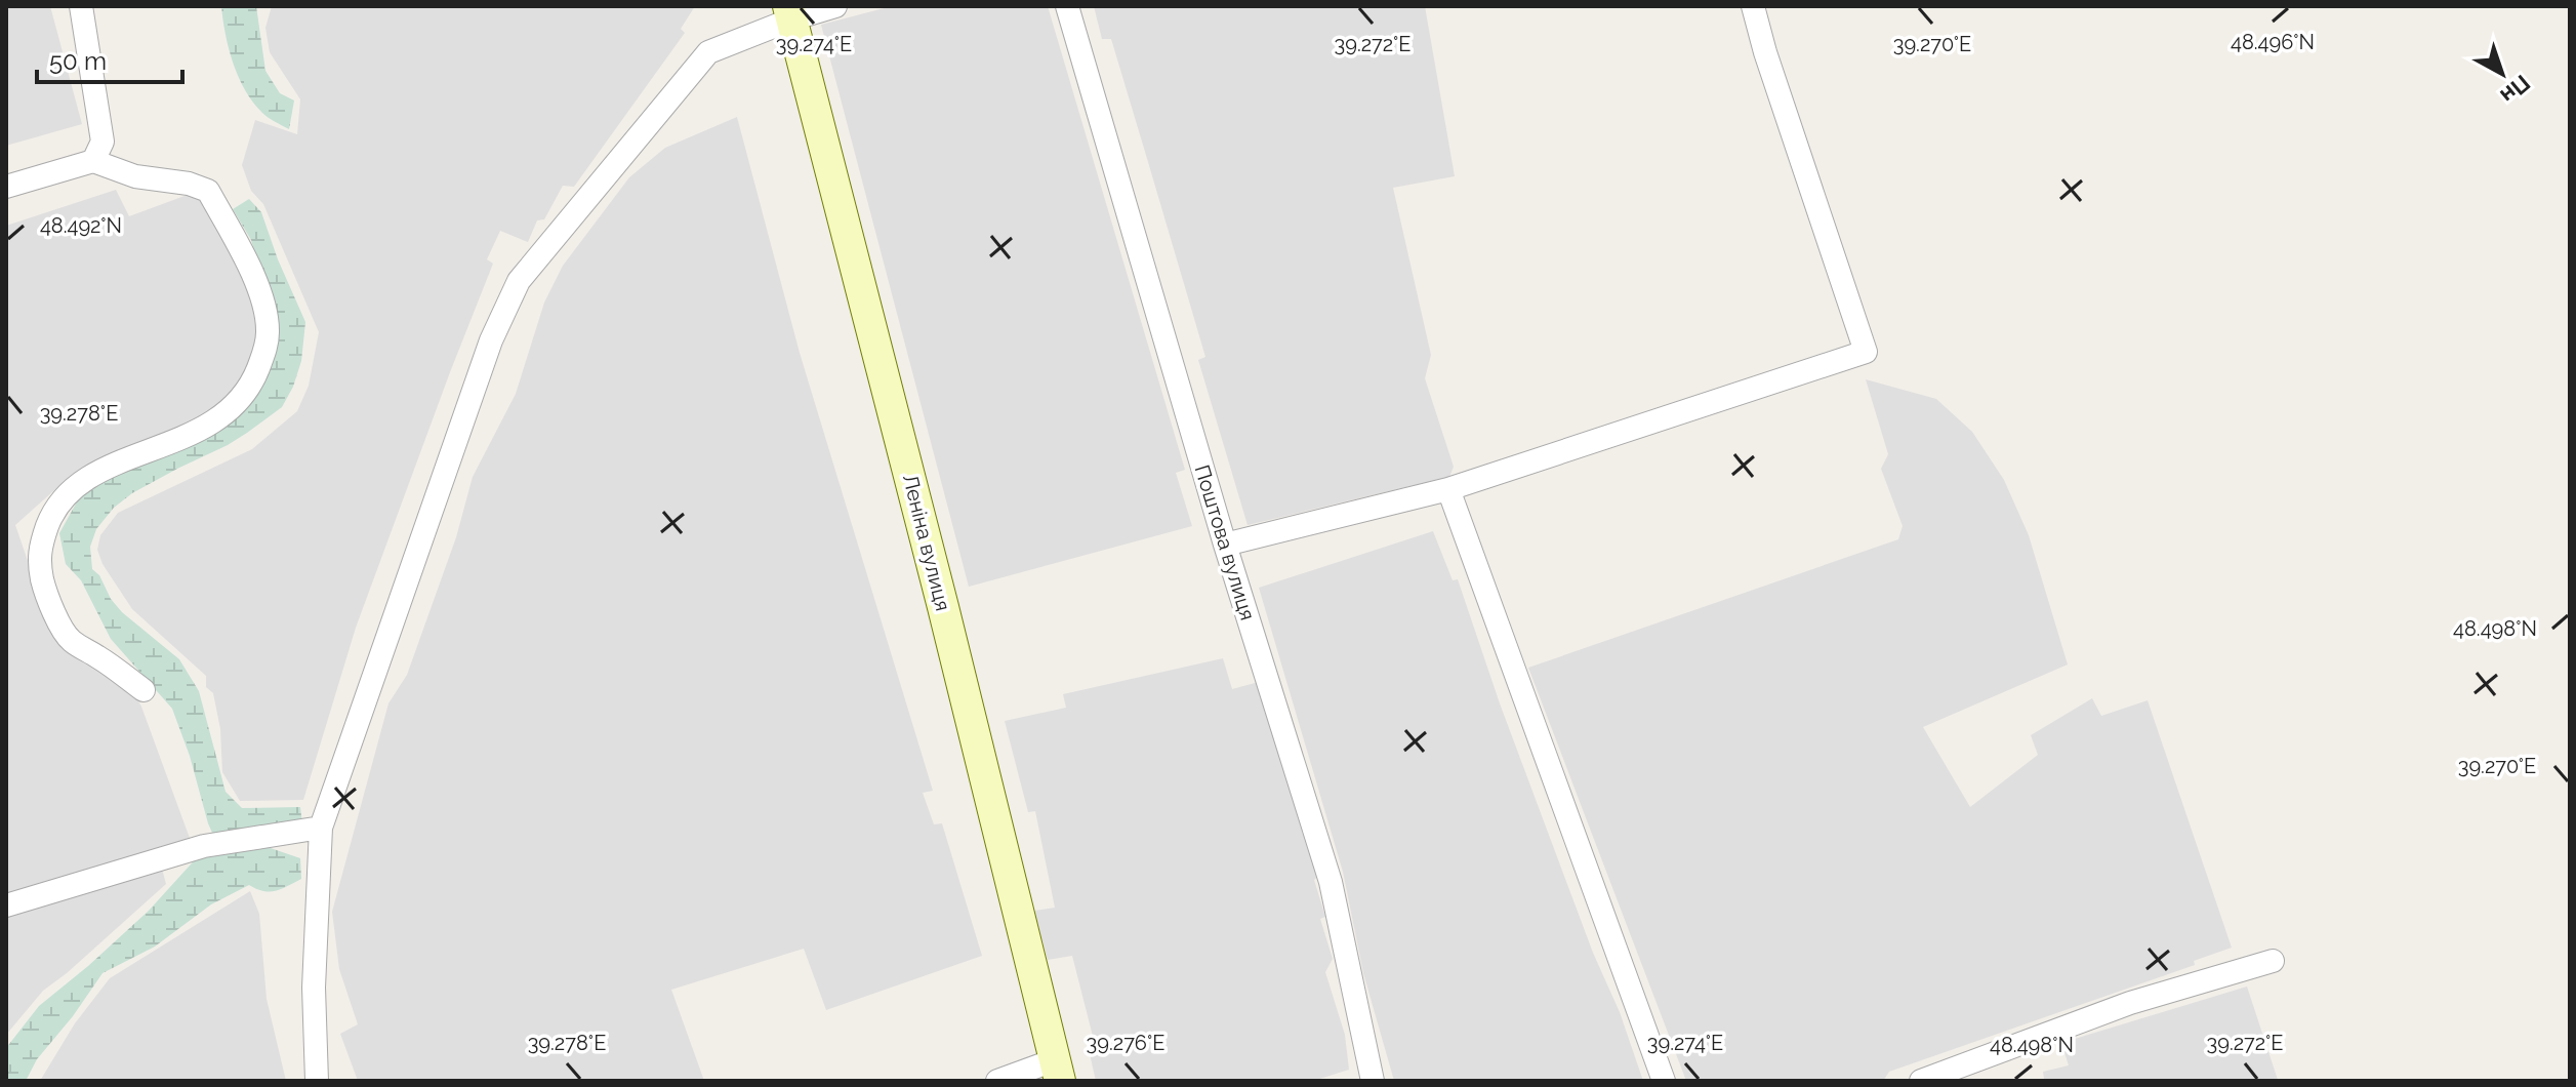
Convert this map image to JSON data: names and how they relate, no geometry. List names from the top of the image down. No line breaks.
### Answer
{"streets":{"street":["Леніна вулиця","Поштова вулиця"]},"scale_bar":"50 m","north":"bottom right","coordinates":["48.496°N","39.274°E","39.272°E","39.270°E","48.492°N","39.278°E","48.498°N","39.276°E"]}
